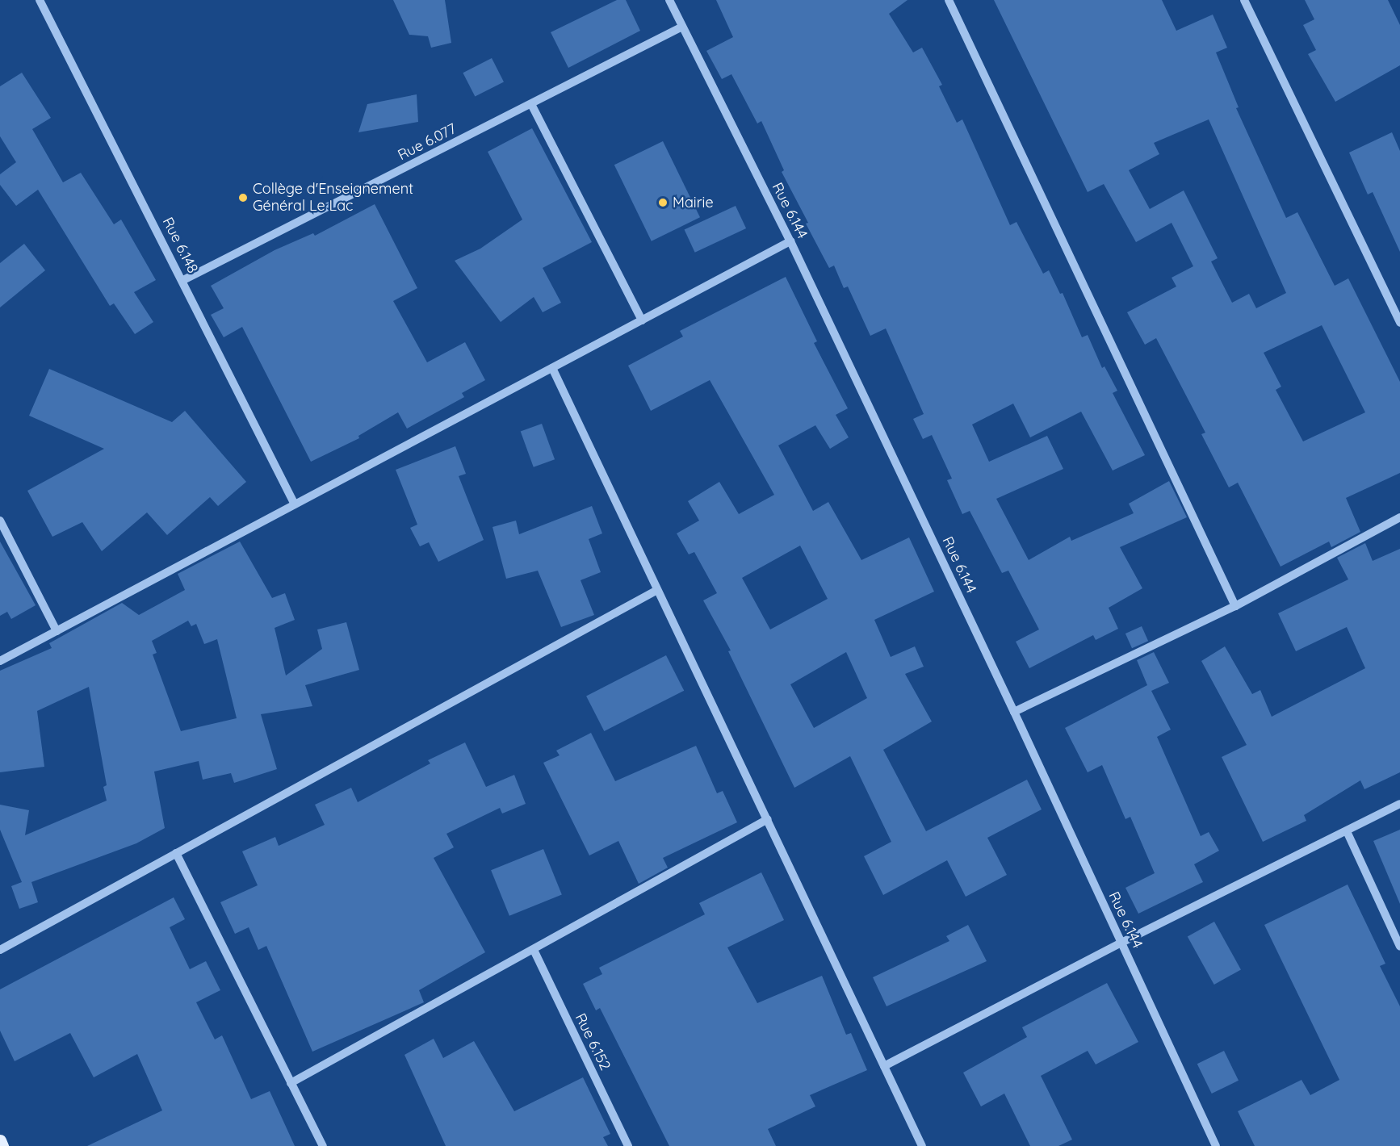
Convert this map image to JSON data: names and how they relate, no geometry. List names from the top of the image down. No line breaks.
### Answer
{"streets":{"street":["Rue 6.077","Rue 6.144","Rue 6.148","Rue 6.152"]},"crossings":[["Rue 6.077","Rue 6.144"],["Rue 6.077","Rue 6.148"]],"places":["Collège d'Enseignement Général Le Lac","Mairie"]}
